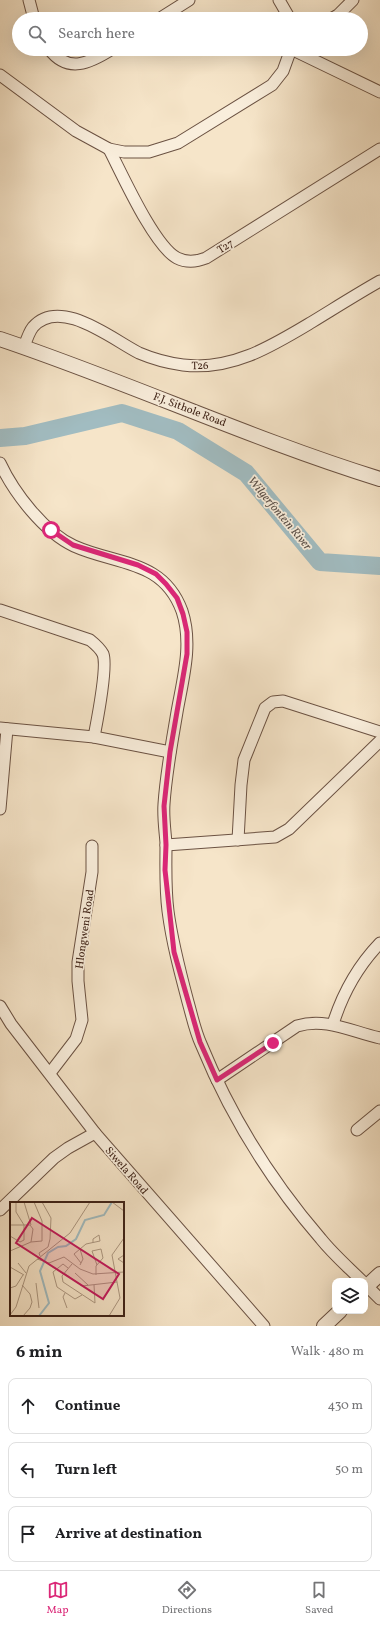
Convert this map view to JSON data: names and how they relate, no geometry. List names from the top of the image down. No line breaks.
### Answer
{"streets":{"street":["T27","T26","F.J. Sithole Road","Hlongweni Road","Siwela Road"]},"crossings":[["T26","F.J. Sithole Road"],["Hlongweni Road","Siwela Road"]],"water":["Wilgerfontein River"],"page":{"search":"Search here","heading":["6 min","Walk · 480 m"],"list":[["Continue","430 m"],["Turn left","50 m"],"Arrive at destination"],"nav":["Map","Directions","Saved"]}}
